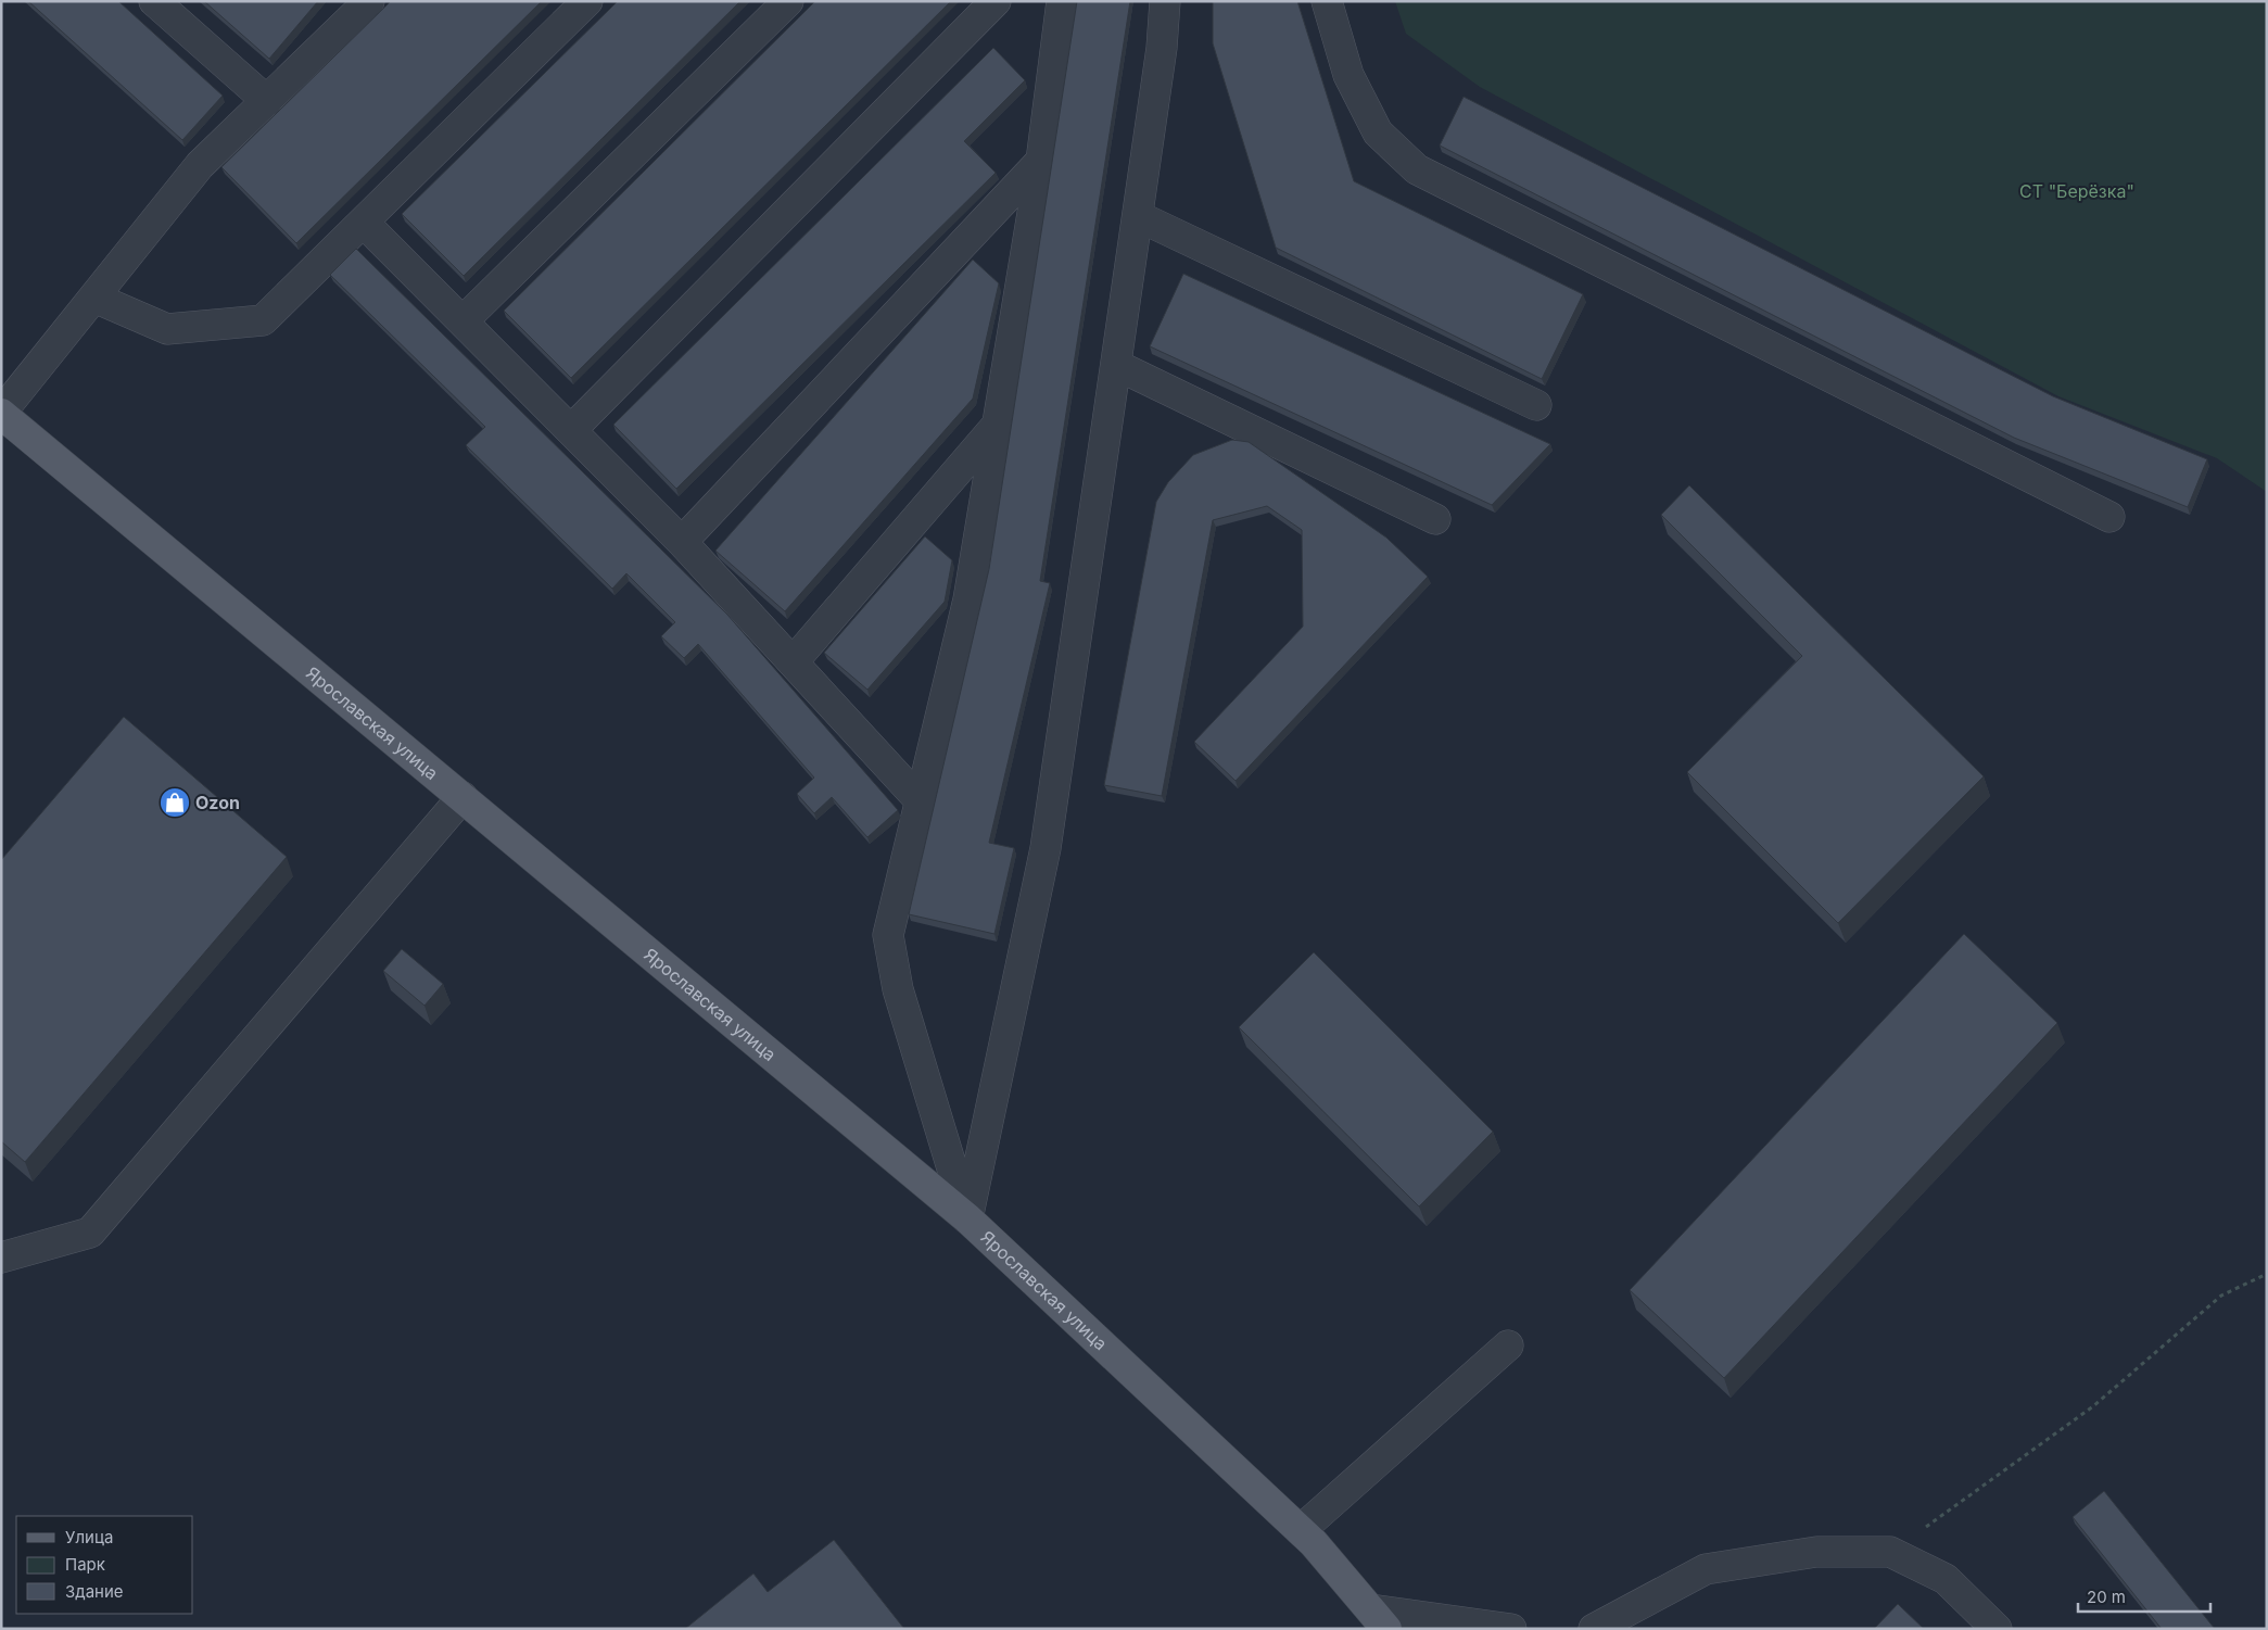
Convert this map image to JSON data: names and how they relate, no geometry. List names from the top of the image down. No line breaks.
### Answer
{"streets":{"main road":["Ярославская улица"]},"parks":["СТ \"Берёзка\""],"places":{"shop":["Ozon"]},"legend":["Улица","Парк","Здание"],"scale_bar":"20 m"}
